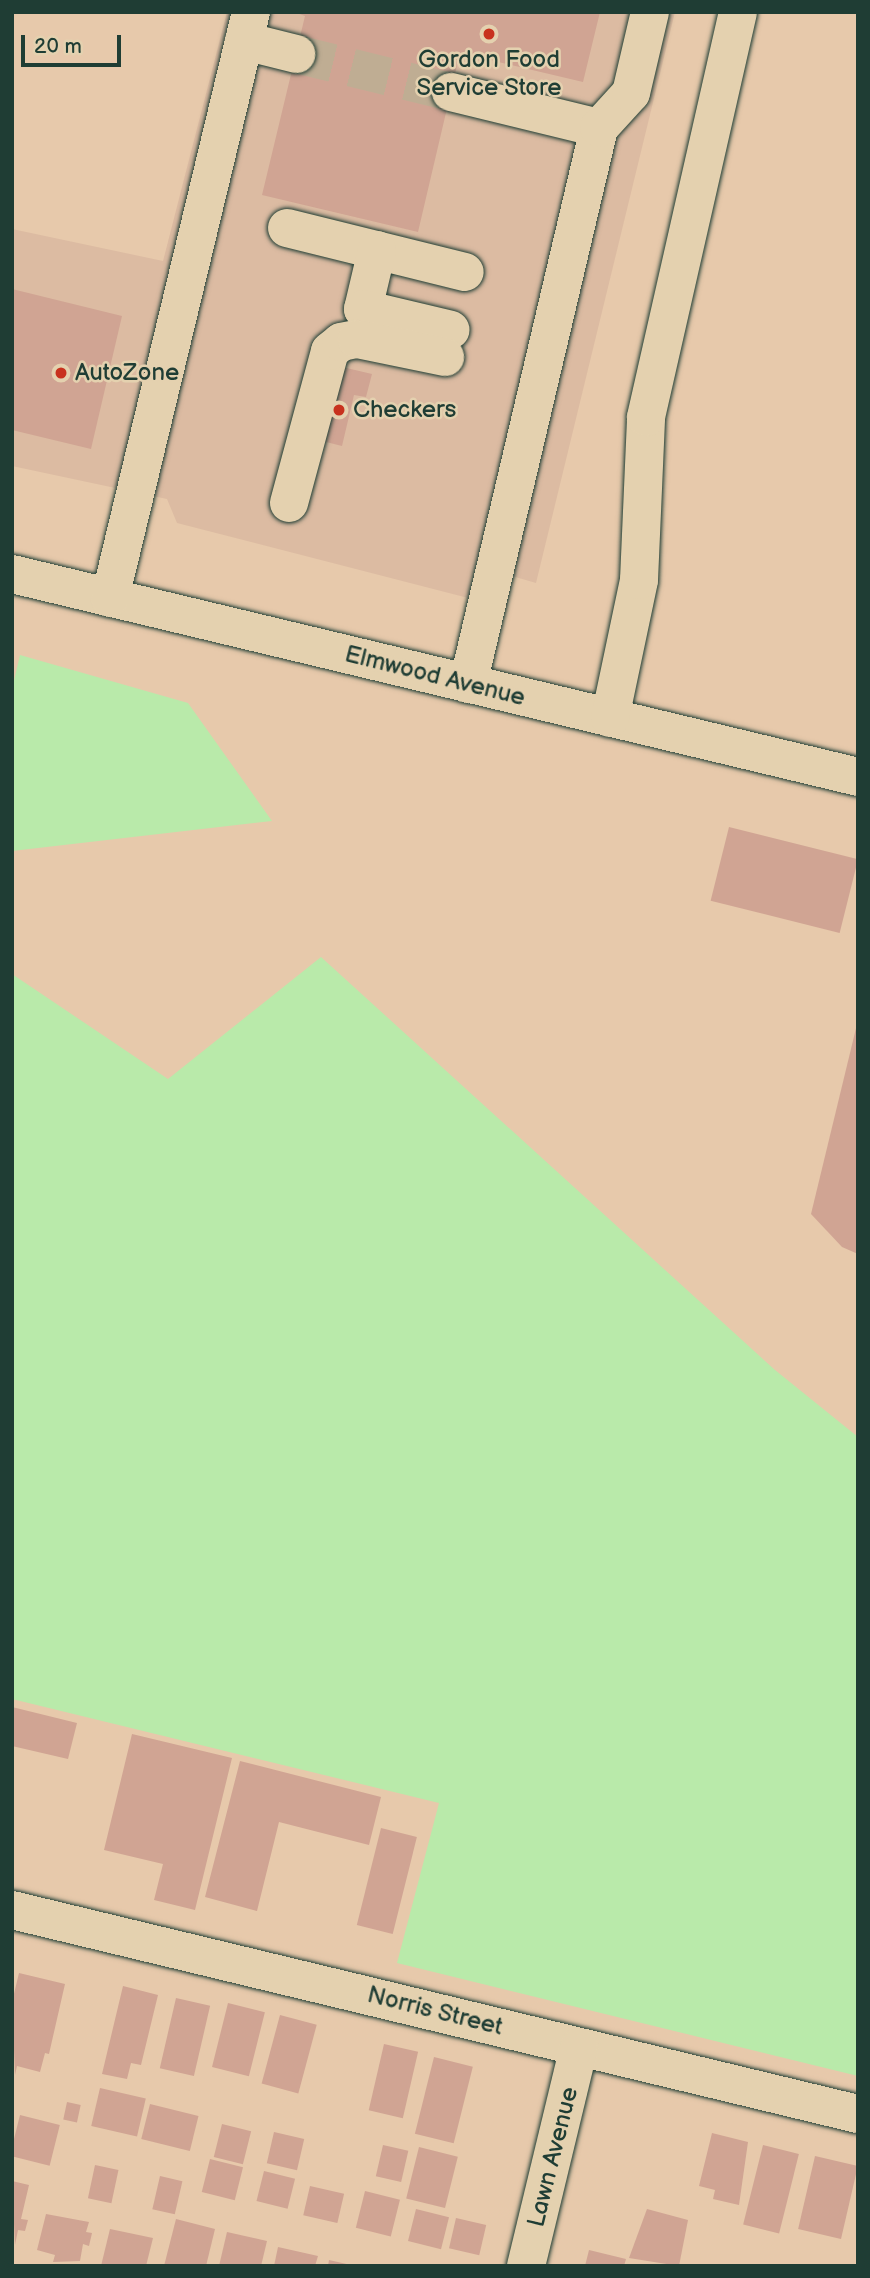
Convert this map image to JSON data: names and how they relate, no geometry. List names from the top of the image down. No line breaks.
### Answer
{"streets":{"street":["Elmwood Avenue","Norris Street","Lawn Avenue"]},"crossings":[["Norris Street","Lawn Avenue"]],"places":["Gordon Food Service Store","AutoZone","Checkers"],"scale_bar":"20 m"}
